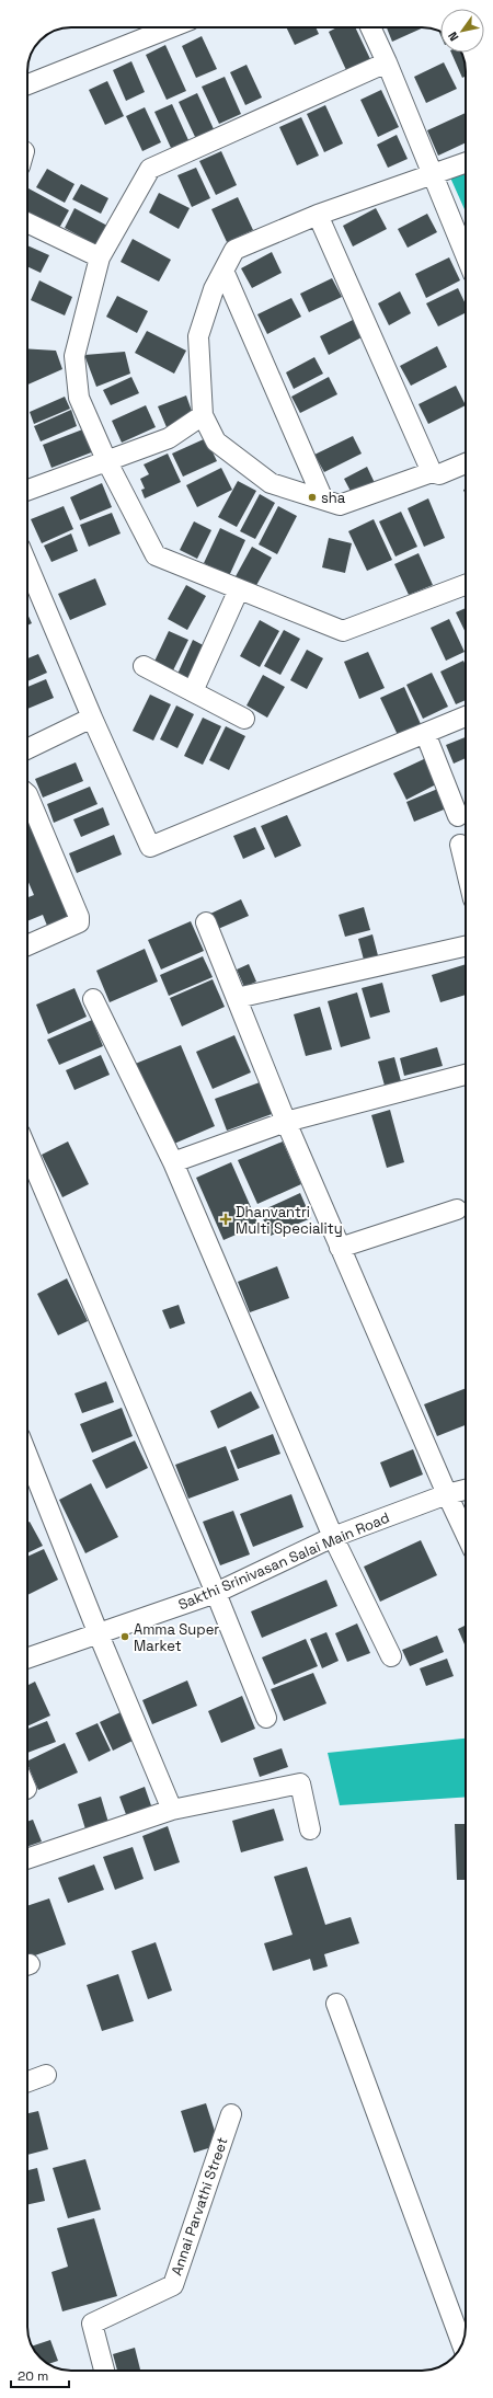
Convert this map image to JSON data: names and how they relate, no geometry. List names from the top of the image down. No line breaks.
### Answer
{"streets":{"street":["Sakthi Srinivasan Salai Main Road","Annai Parvathi Street"]},"places":{"other":["sha","Amma Super Market"],"health":["Dhanvantri Multi Speciality"]},"scale_bar":"20 m","north":"bottom left"}
